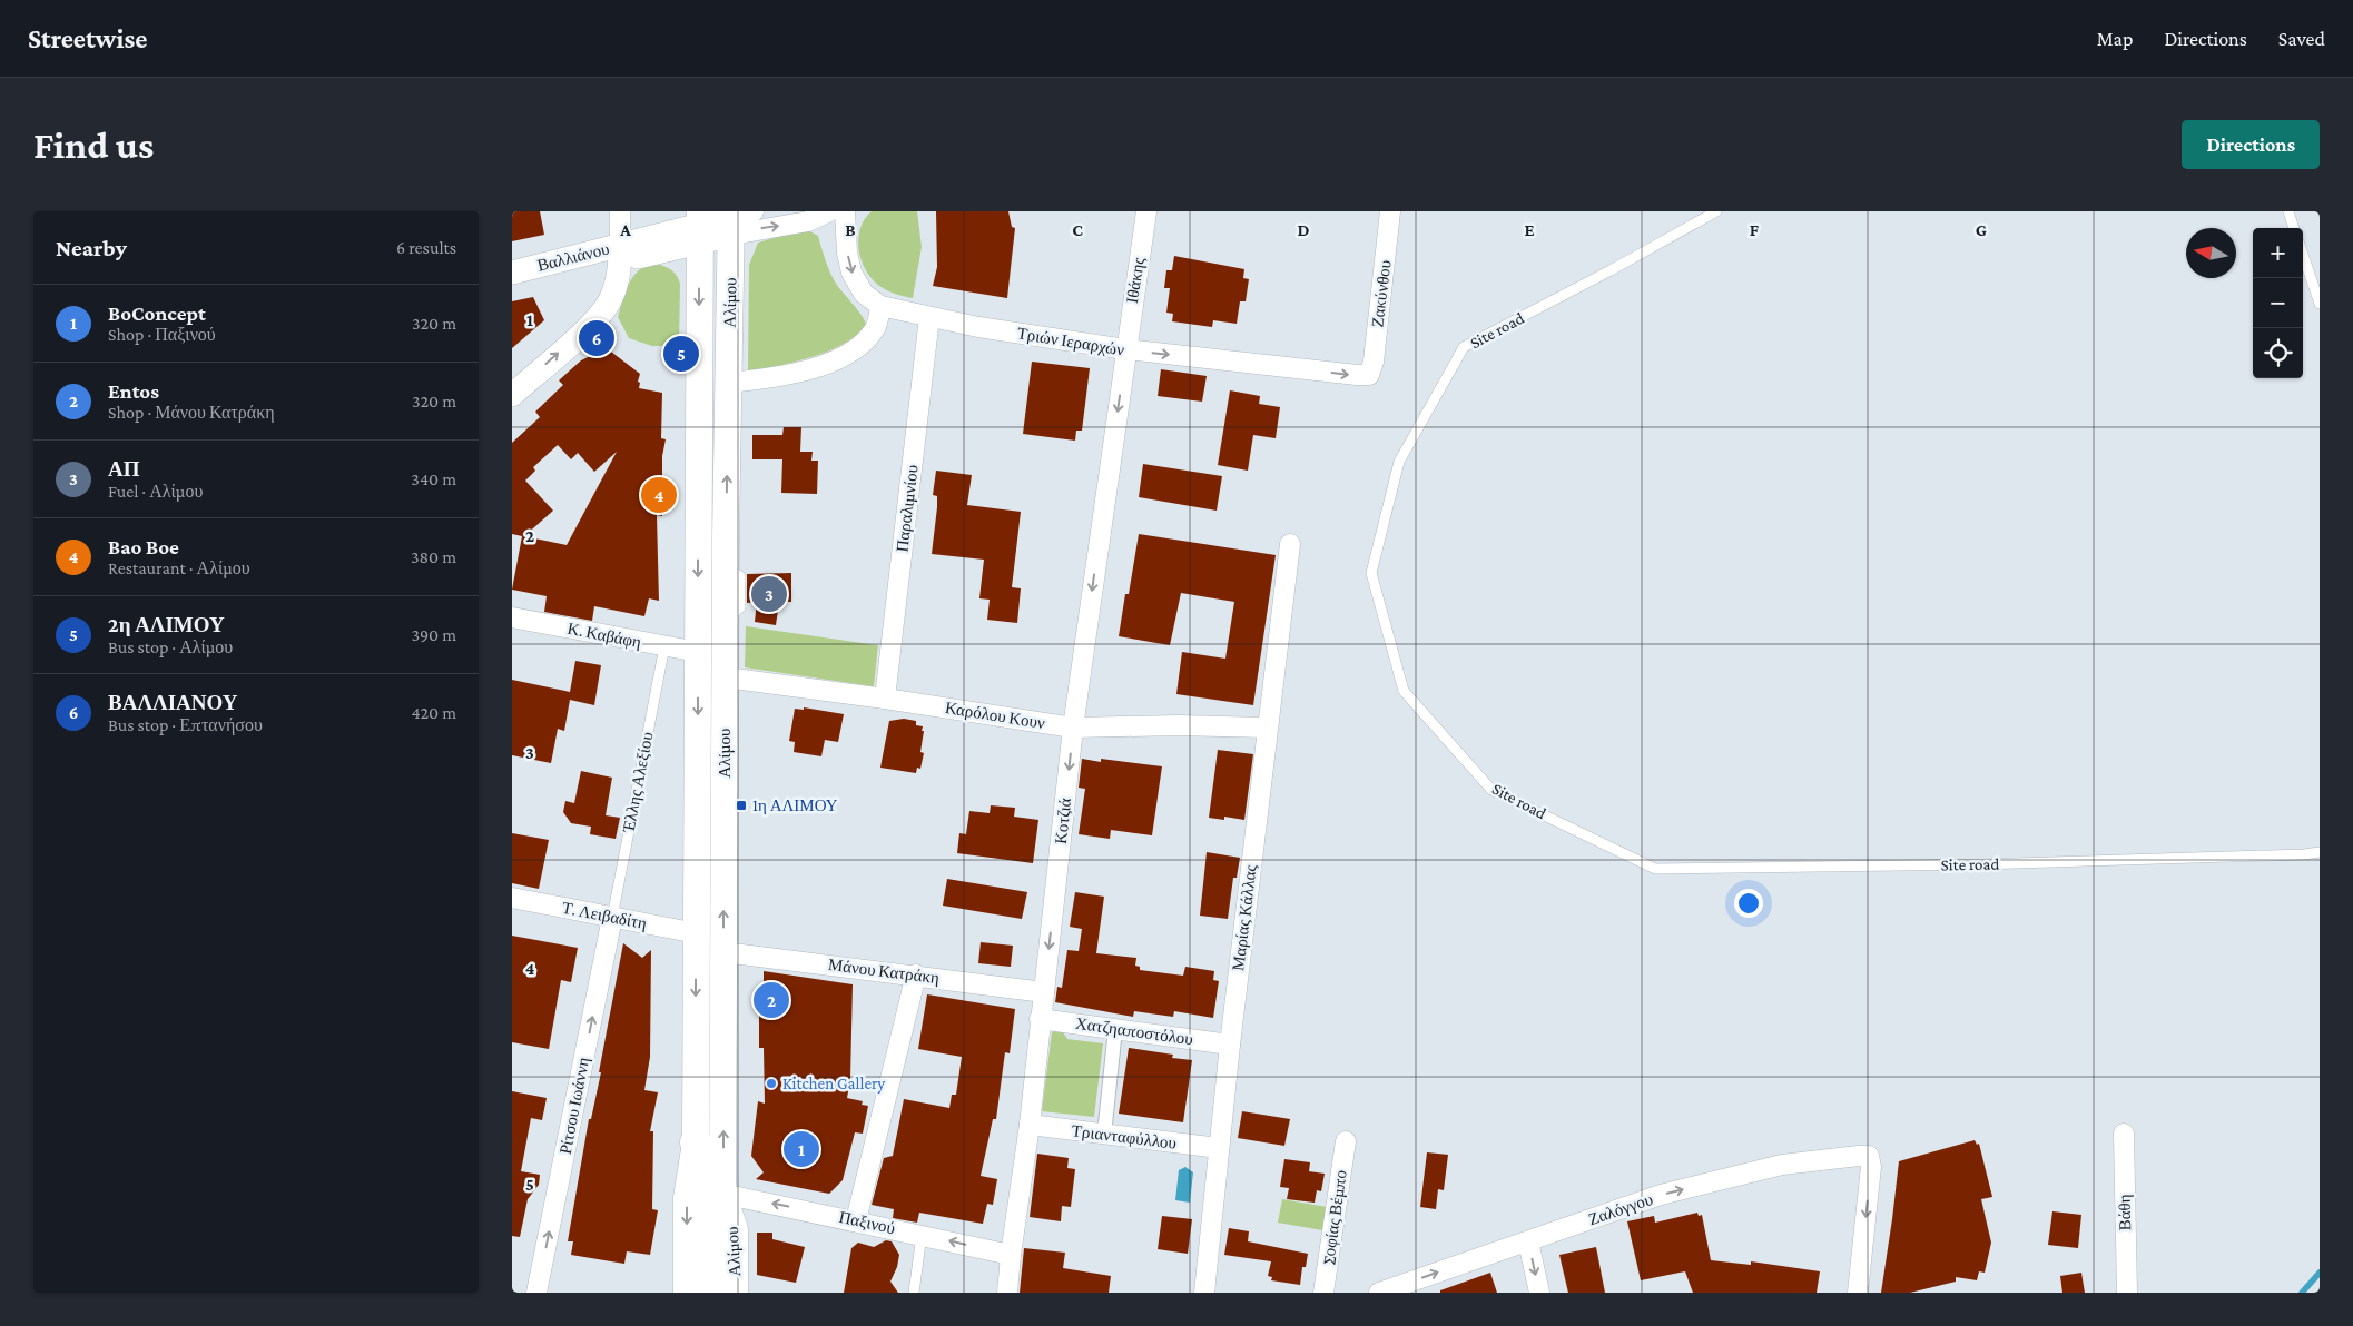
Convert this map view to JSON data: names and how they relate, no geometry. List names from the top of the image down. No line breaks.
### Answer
{"streets":{"main road":["Αλίμου"],"street":["Βαλλιάνου","Ιθάκης","Ζακύνθου","Τριών Ιεραρχών","Παραλιμνίου","Κ. Καβάφη","Καρόλου Κουν","Κοτζιά","Τ. Λειβαδίτη","Μαρίας Κάλλας","Μάνου Κατράκη","Χατζηαποστόλου","Ρίτσου Ιωάννη","Τριανταφύλλου","Ζαλόγγου","Βάθη","Σοφίας Βέμπο","Παξινού"],"lane":["Site road","Έλλης Αλεξίου"]},"crossings":[["Βαλλιάνου","Αλίμου"],["Ιθάκης","Τριών Ιεραρχών"],["Ιθάκης","Κοτζιά"],["Ζακύνθου","Τριών Ιεραρχών"],["Αλίμου","Κ. Καβάφη"],["Αλίμου","Καρόλου Κουν"],["Αλίμου","Τ. Λειβαδίτη"],["Αλίμου","Μάνου Κατράκη"],["Αλίμου","Παξινού"],["Τριών Ιεραρχών","Παραλιμνίου"],["Τριών Ιεραρχών","Κοτζιά"],["Παραλιμνίου","Καρόλου Κουν"],["Κ. Καβάφη","Έλλης Αλεξίου"],["Καρόλου Κουν","Κοτζιά"],["Καρόλου Κουν","Μαρίας Κάλλας"],["Έλλης Αλεξίου","Τ. Λειβαδίτη"],["Έλλης Αλεξίου","Ρίτσου Ιωάννη"],["Κοτζιά","Μάνου Κατράκη"],["Κοτζιά","Χατζηαποστόλου"],["Κοτζιά","Τριανταφύλλου"],["Κοτζιά","Παξινού"],["Τ. Λειβαδίτη","Ρίτσου Ιωάννη"],["Μαρίας Κάλλας","Χατζηαποστόλου"],["Μαρίας Κάλλας","Τριανταφύλλου"]],"one_way":["Τριών Ιεραρχών","Κοτζιά","Ρίτσου Ιωάννη","Παξινού"],"places":{"transit":["1η ΑΛΙΜΟΥ"],"other":["Kitchen Gallery"]},"north":"left","page":{"header":"Streetwise","nav":["Map","Directions","Saved"],"buttons":"Directions","title":"Find us","heading":["Nearby","6 results"],"map_buttons":["+","−"],"list":[{"mark":"1","name":"BoConcept","note":"Shop · Παξινού","value":"320 m"},{"mark":"2","name":"Entos","note":"Shop · Μάνου Κατράκη","value":"320 m"},{"mark":"3","name":"ΑΠ","note":"Fuel · Αλίμου","value":"340 m"},{"mark":"4","name":"Bao Boe","note":"Restaurant · Αλίμου","value":"380 m"},{"mark":"5","name":"2η ΑΛΙΜΟΥ","note":"Bus stop · Αλίμου","value":"390 m"},{"mark":"6","name":"ΒΑΛΛΙΑΝΟΥ","note":"Bus stop · Επτανήσου","value":"420 m"}],"pins":["6","5","4","3","2","1"]},"grid":{"columns":["A","B","C","D","E","F","G"],"rows":["1","2","3","4","5"]}}
